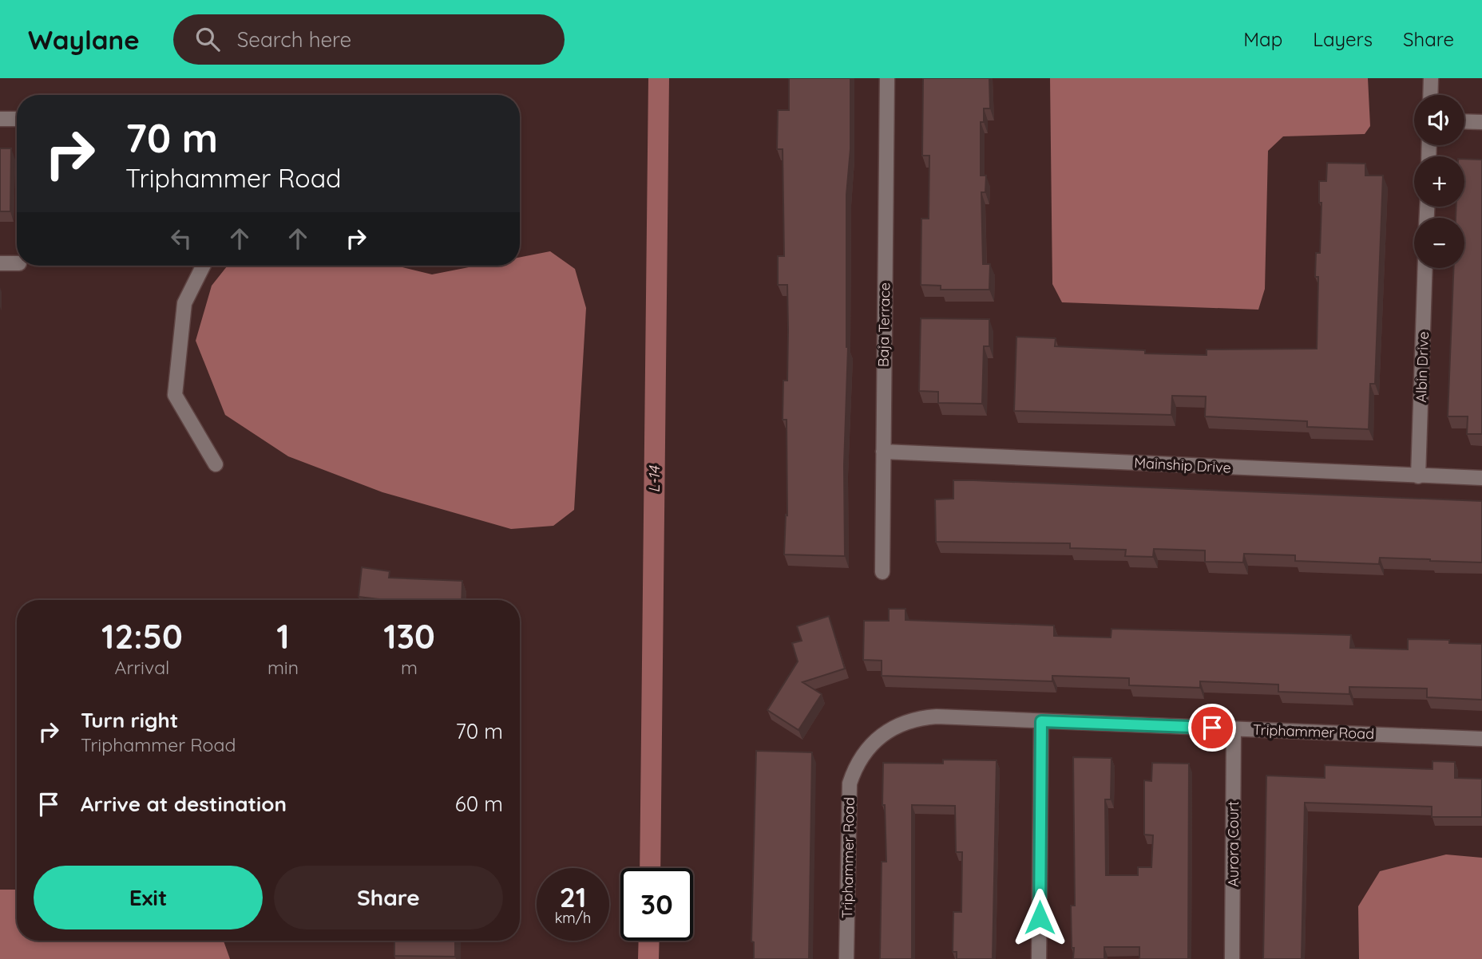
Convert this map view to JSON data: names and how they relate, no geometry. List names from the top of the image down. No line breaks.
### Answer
{"streets":{"street":["Baja Terrace","Albin Drive","Mainship Drive","Triphammer Road","Aurora Court"]},"crossings":[["Baja Terrace","Mainship Drive"],["Albin Drive","Mainship Drive"],["Triphammer Road","Aurora Court"]],"water":["L-14"],"page":{"header":"Waylane","search":"Search here","nav":["Map","Layers","Share"],"map_buttons":["+","−"],"turn":["70 m","Triphammer Road"],"eta":["12:50","Arrival","1","min","130","m"],"list":[{"name":"Turn right","note":"Triphammer Road","value":"70 m"},{"name":"Arrive at destination","value":"60 m"}],"buttons":["Exit","Share"],"speed":"21 km/h","limit":"30"}}
